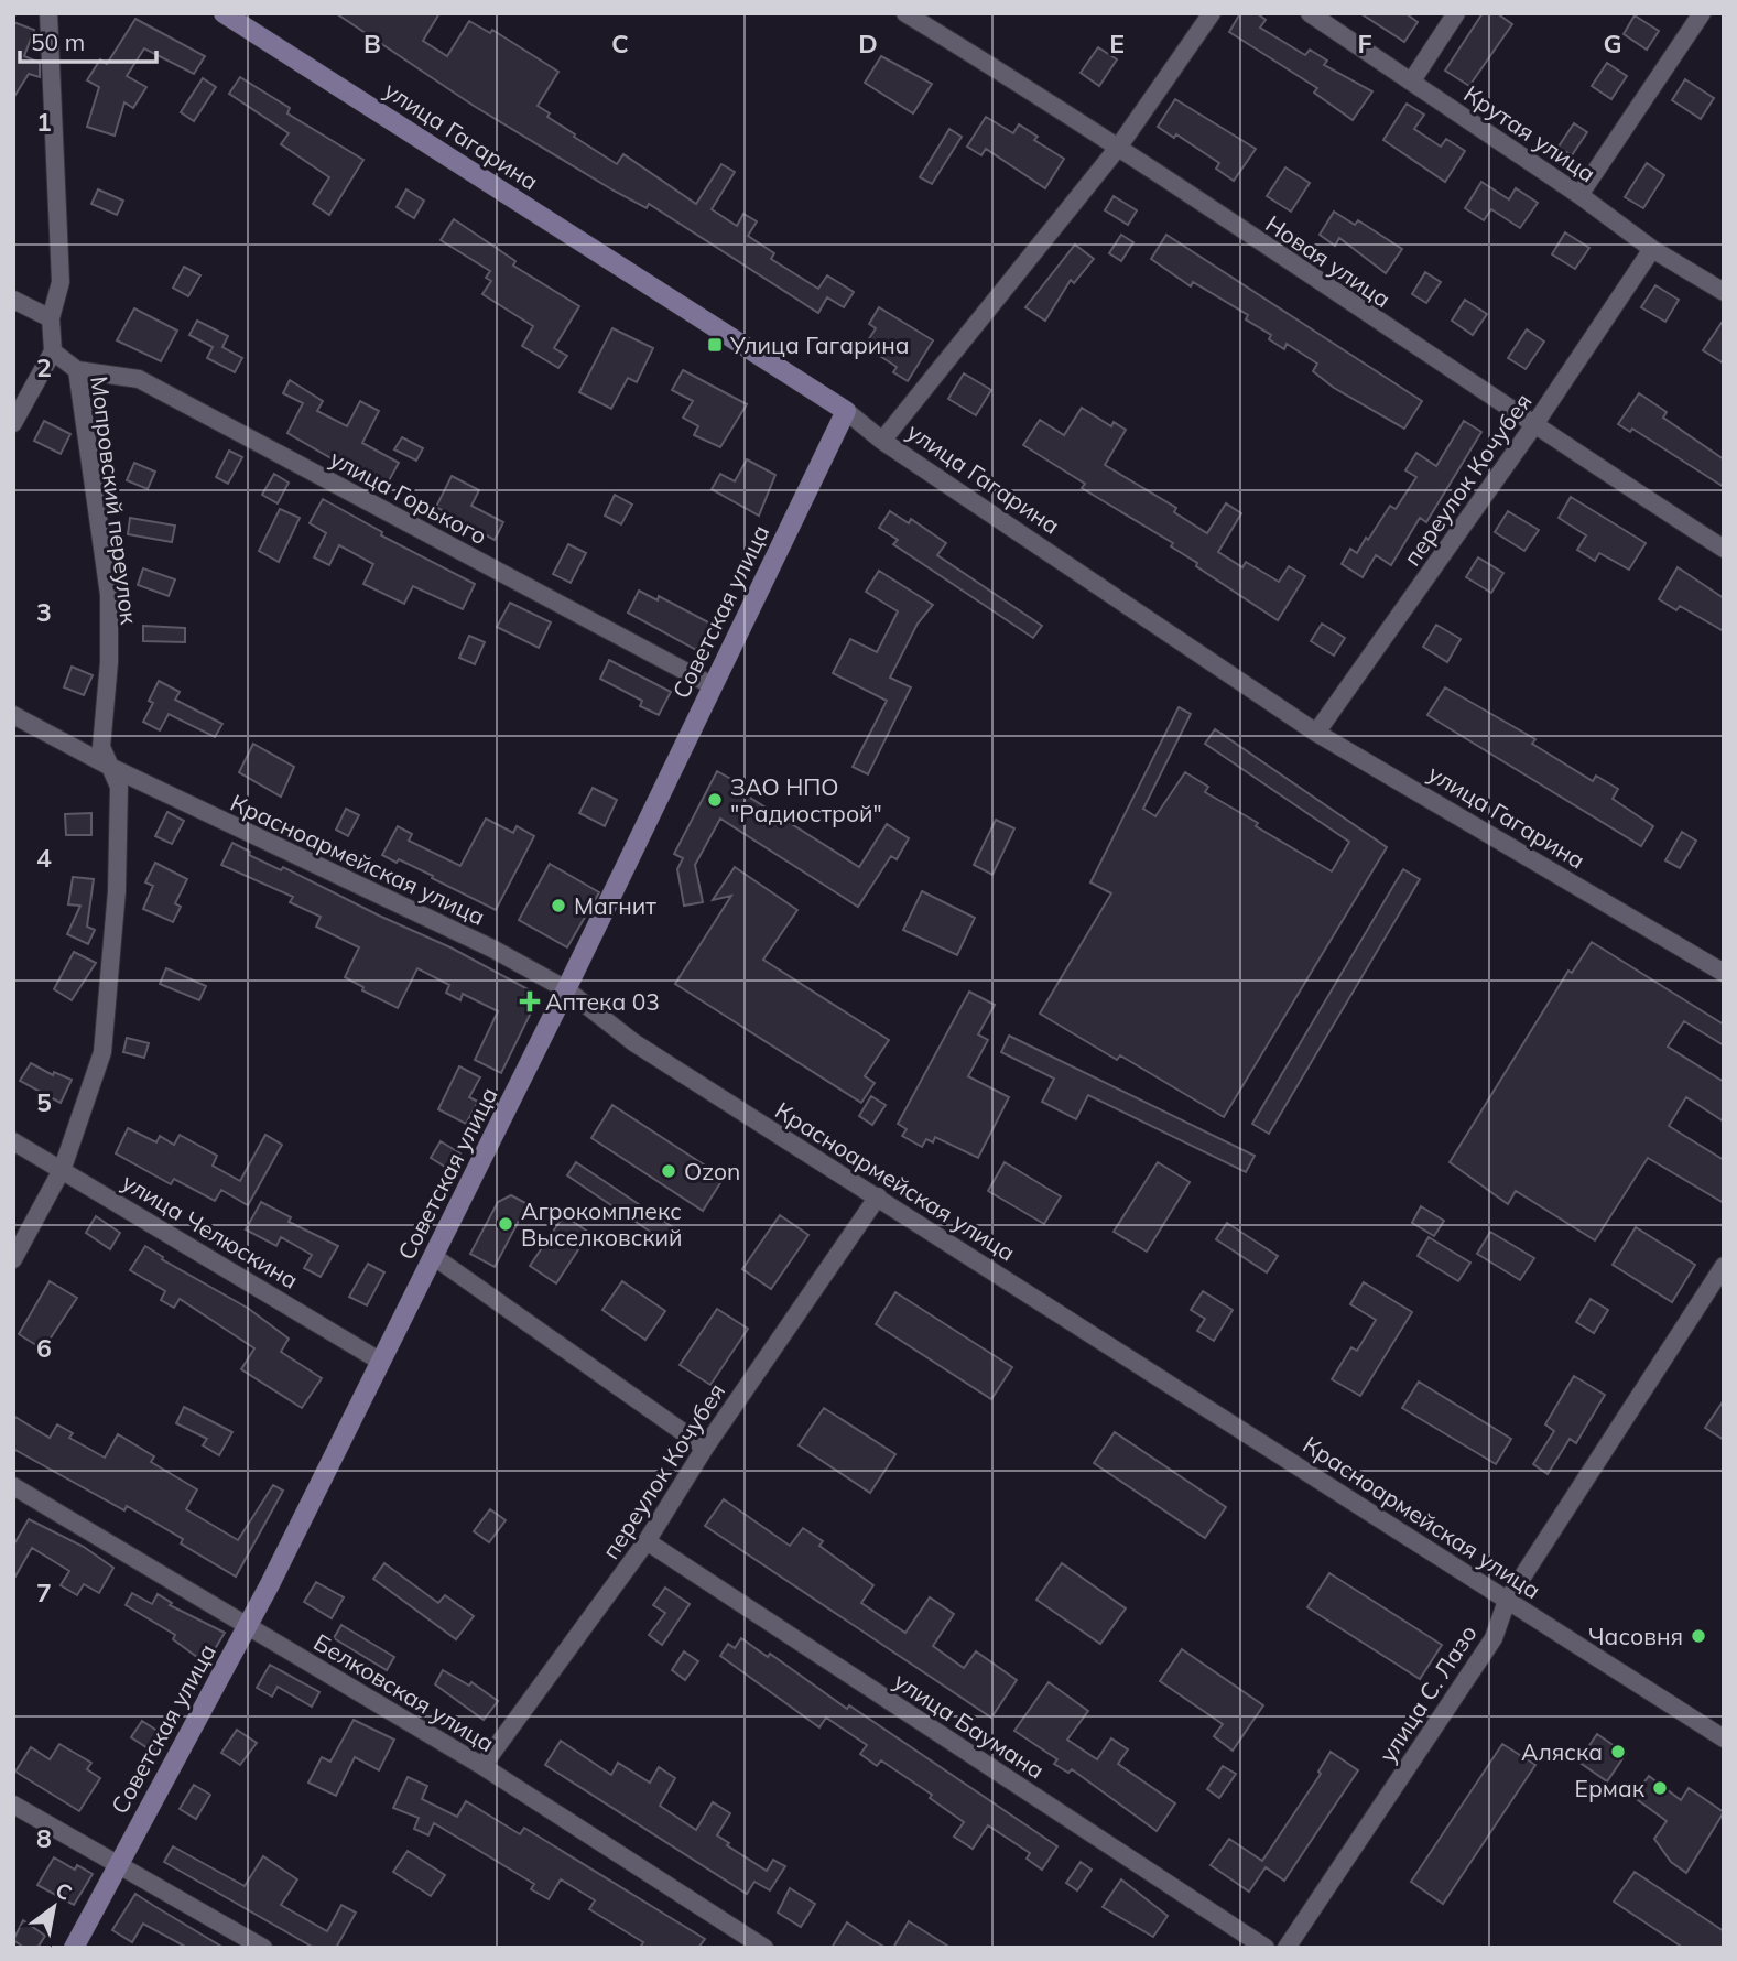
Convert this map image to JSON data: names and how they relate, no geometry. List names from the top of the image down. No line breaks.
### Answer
{"streets":{"street":["Крутая улица","улица Гагарина","Новая улица","переулок Кочубея","улица Горького","Мопровский переулок","Советская улица","Красноармейская улица","улица Челюскина","Белковская улица","улица С. Лазо","улица Баумана"]},"crossings":[["Крутая улица","переулок Кочубея"],["улица Гагарина","переулок Кочубея"],["улица Гагарина","Советская улица"],["Новая улица","переулок Кочубея"],["переулок Кочубея","Красноармейская улица"],["переулок Кочубея","Белковская улица"],["переулок Кочубея","улица Баумана"],["улица Горького","Мопровский переулок"],["улица Горького","Советская улица"],["Мопровский переулок","Красноармейская улица"],["Мопровский переулок","улица Челюскина"],["Советская улица","Красноармейская улица"],["Советская улица","улица Челюскина"],["Советская улица","Белковская улица"],["Красноармейская улица","улица С. Лазо"]],"places":{"transit":["Улица Гагарина"],"other":["ЗАО НПО \"Радиострой\"","Магнит","Ozon","Агрокомплекс Выселковский","Часовня","Аляска","Ермак"],"health":["Аптека 03"]},"scale_bar":"50 m","north":"top right","grid":{"columns":["B","C","D","E","F","G"],"rows":["1","2","3","4","5","6","7","8"]}}
